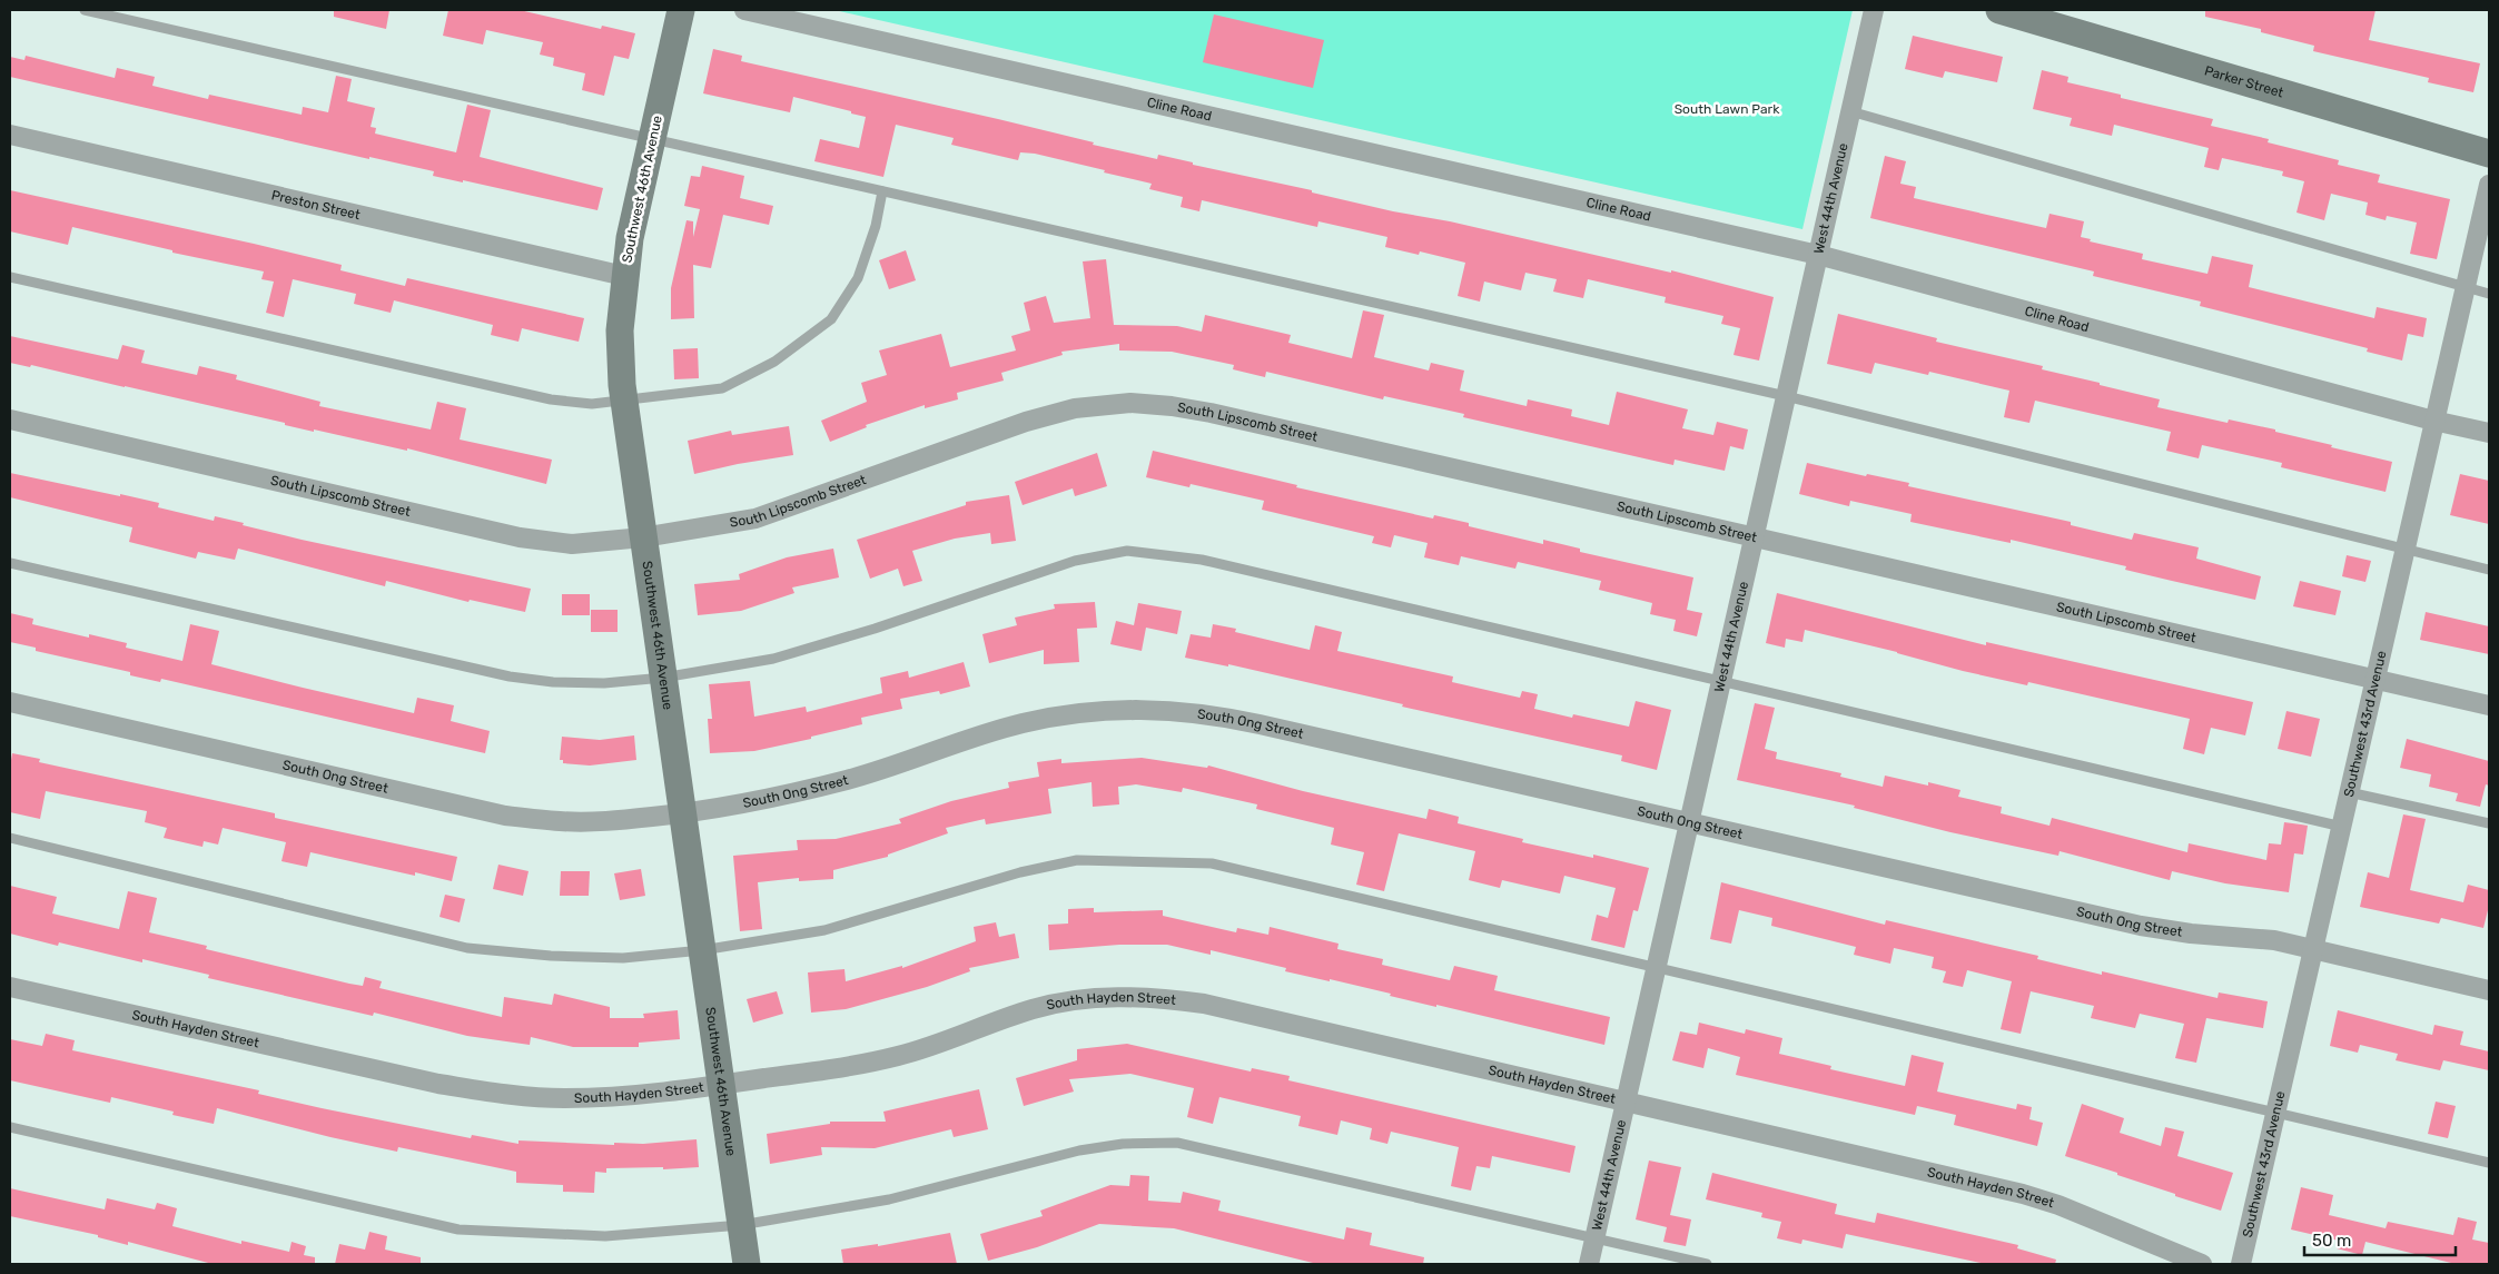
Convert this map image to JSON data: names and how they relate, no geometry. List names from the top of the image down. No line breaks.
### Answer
{"streets":{"main road":["Parker Street","Southwest 46th Avenue"],"street":["Cline Road","West 44th Avenue","Preston Street","South Lipscomb Street","South Ong Street","Southwest 43rd Avenue","South Hayden Street"]},"crossings":[["Cline Road","West 44th Avenue"],["Cline Road","Southwest 43rd Avenue"],["Southwest 46th Avenue","Preston Street"],["Southwest 46th Avenue","South Lipscomb Street"],["Southwest 46th Avenue","South Ong Street"],["Southwest 46th Avenue","South Hayden Street"],["West 44th Avenue","South Lipscomb Street"],["West 44th Avenue","South Ong Street"],["West 44th Avenue","South Hayden Street"],["South Lipscomb Street","Southwest 43rd Avenue"],["South Ong Street","Southwest 43rd Avenue"]],"parks":["South Lawn Park"],"scale_bar":"50 m"}
